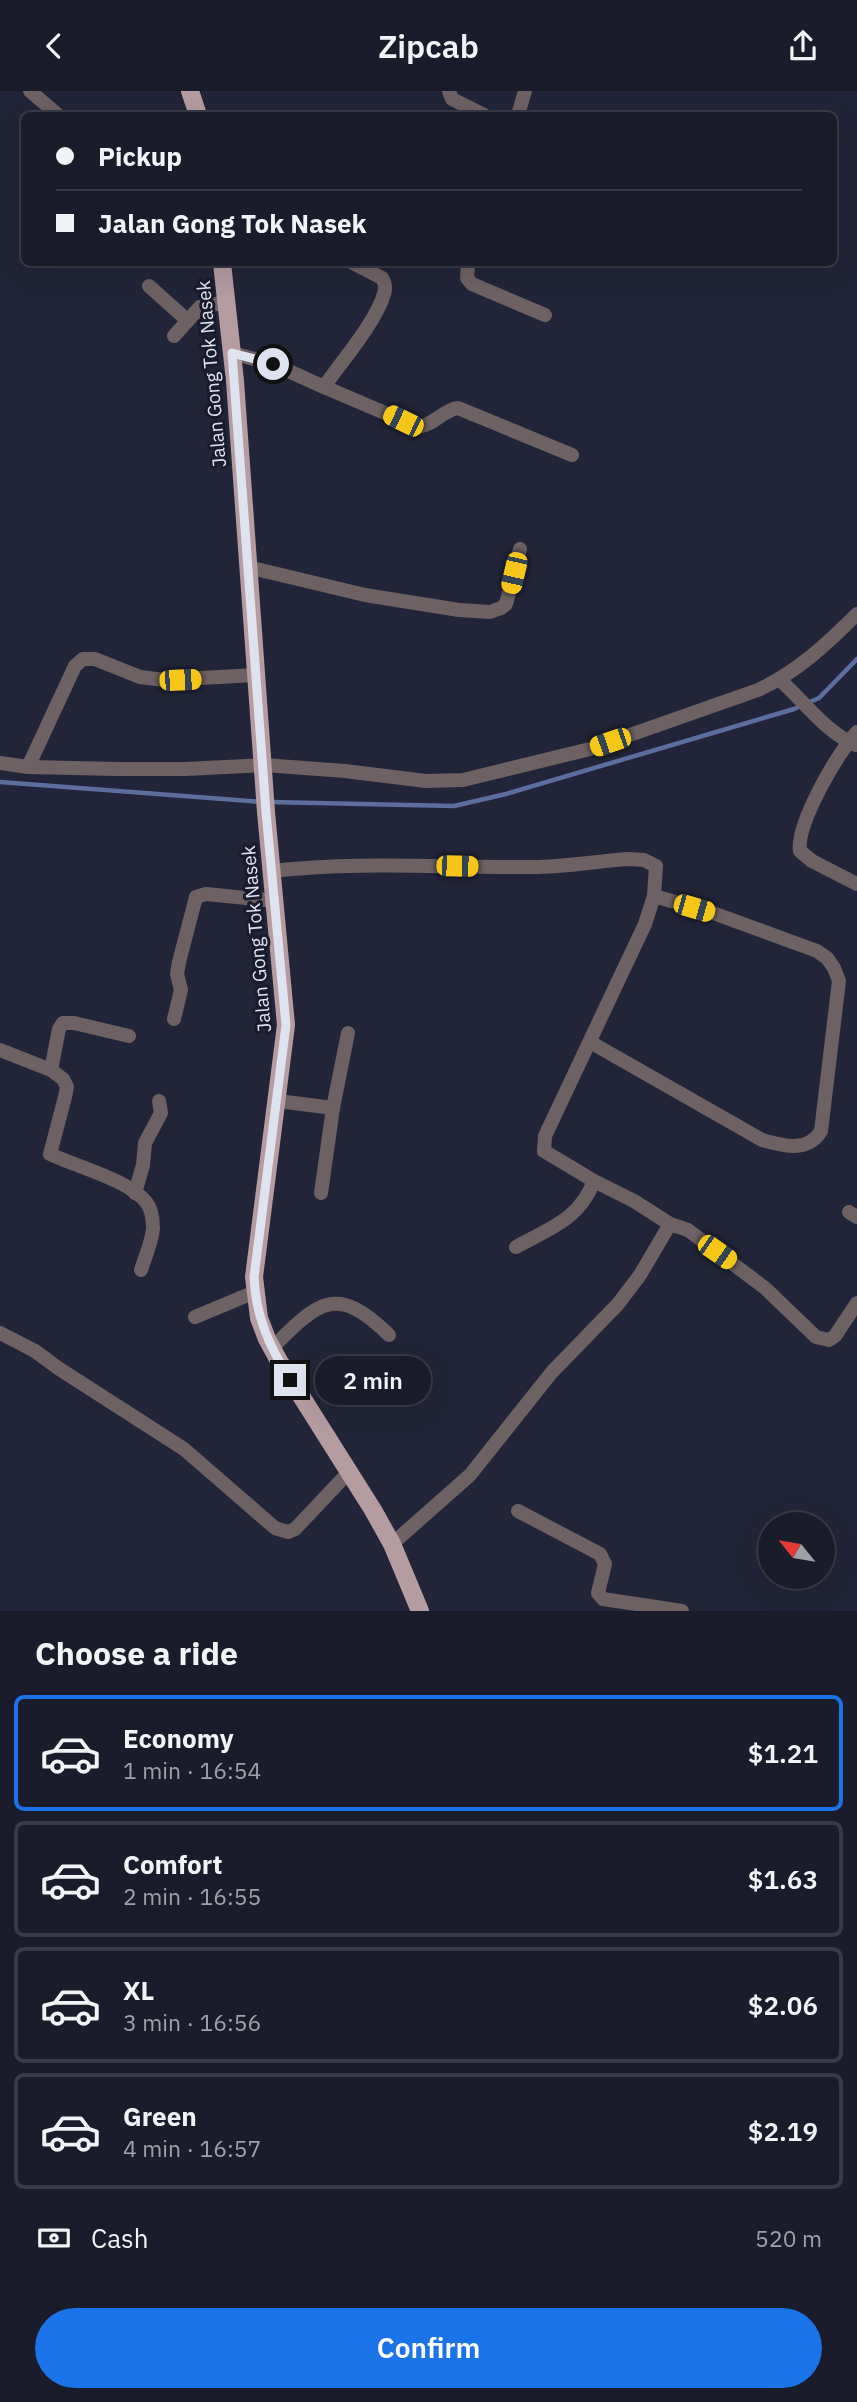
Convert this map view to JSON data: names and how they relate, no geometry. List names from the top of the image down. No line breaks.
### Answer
{"streets":{"main road":["Jalan Gong Tok Nasek"]},"north":"top left","page":{"header":"Zipcab","banner":["Pickup","Jalan Gong Tok Nasek"],"bubble":"2 min","heading":"Choose a ride","list":[{"name":"Economy","note":"1 min · 16:54","value":"$1.21"},{"name":"Comfort","note":"2 min · 16:55","value":"$1.63"},{"name":"XL","note":"3 min · 16:56","value":"$2.06"},{"name":"Green","note":"4 min · 16:57","value":"$2.19"}],"pay":["Cash","520 m"],"buttons":"Confirm"}}
